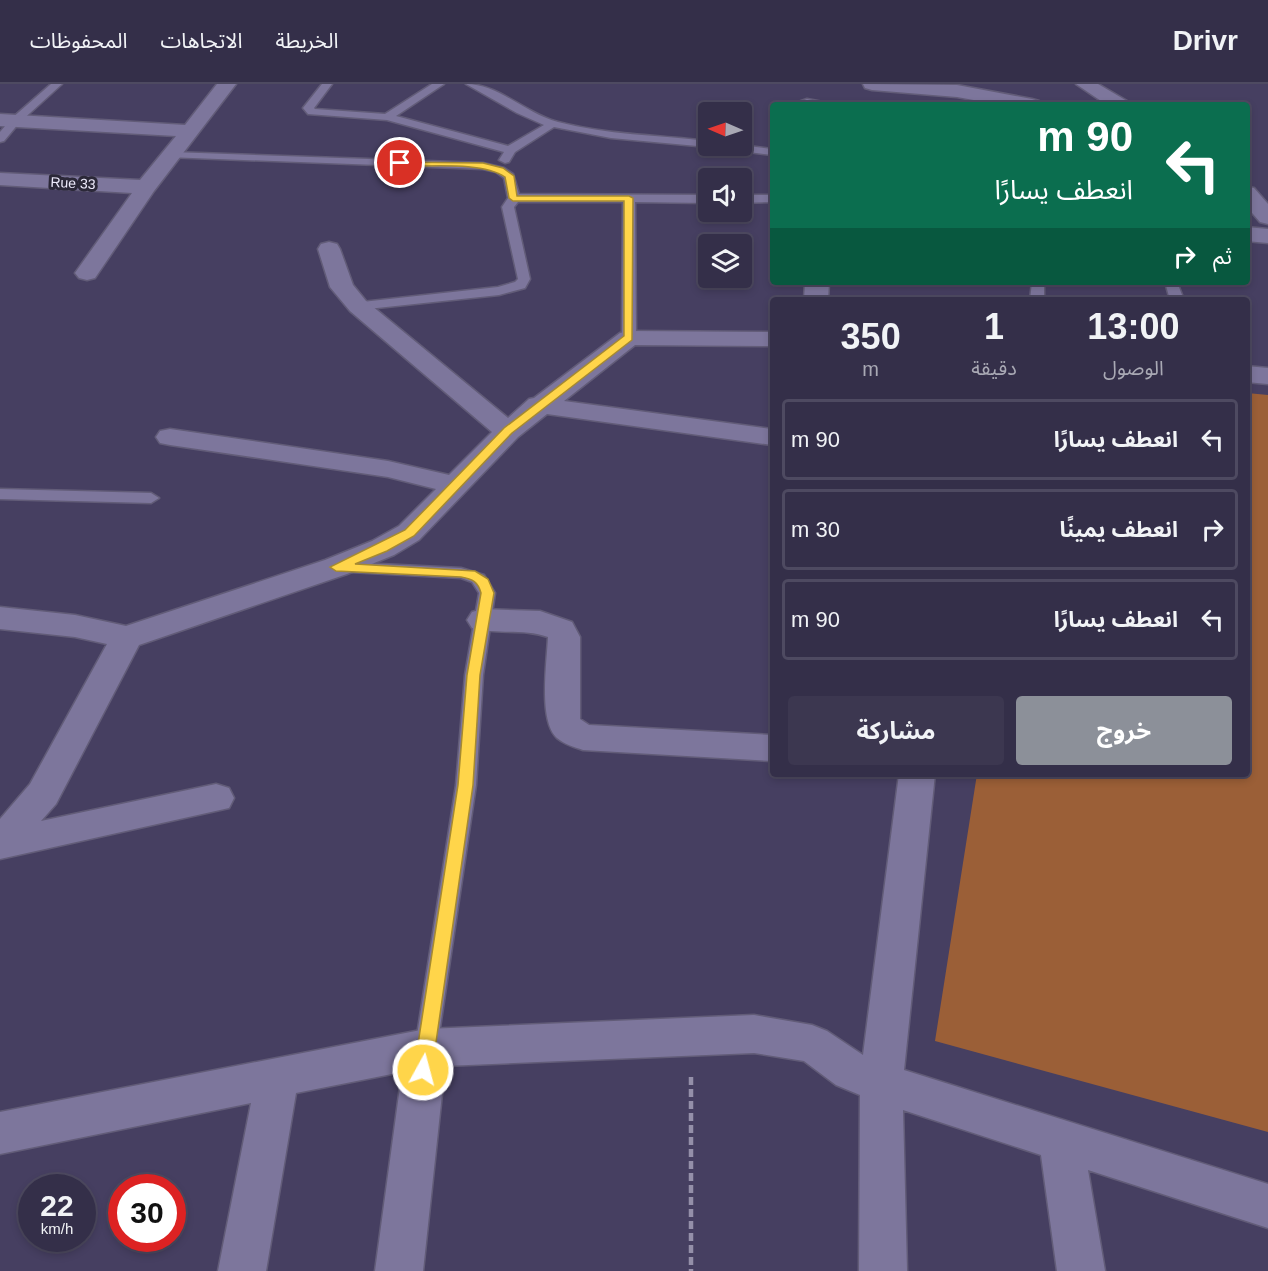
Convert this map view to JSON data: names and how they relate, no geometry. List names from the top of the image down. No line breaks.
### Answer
{"streets":{"street":["Rue 33"]},"north":"left","page":{"header":"Drivr","nav":["الخريطة","الاتجاهات","المحفوظات"],"turn":["90 m","انعطف يسارًا"],"then":"ثم","eta":["13:00","الوصول","1","دقيقة","350","m"],"list":[{"name":"انعطف يسارًا","value":"90 m"},{"name":"انعطف يمينًا","value":"30 m"},{"name":"انعطف يسارًا","value":"90 m"}],"buttons":["خروج","مشاركة"],"speed":"22 km/h","limit":"30"}}
